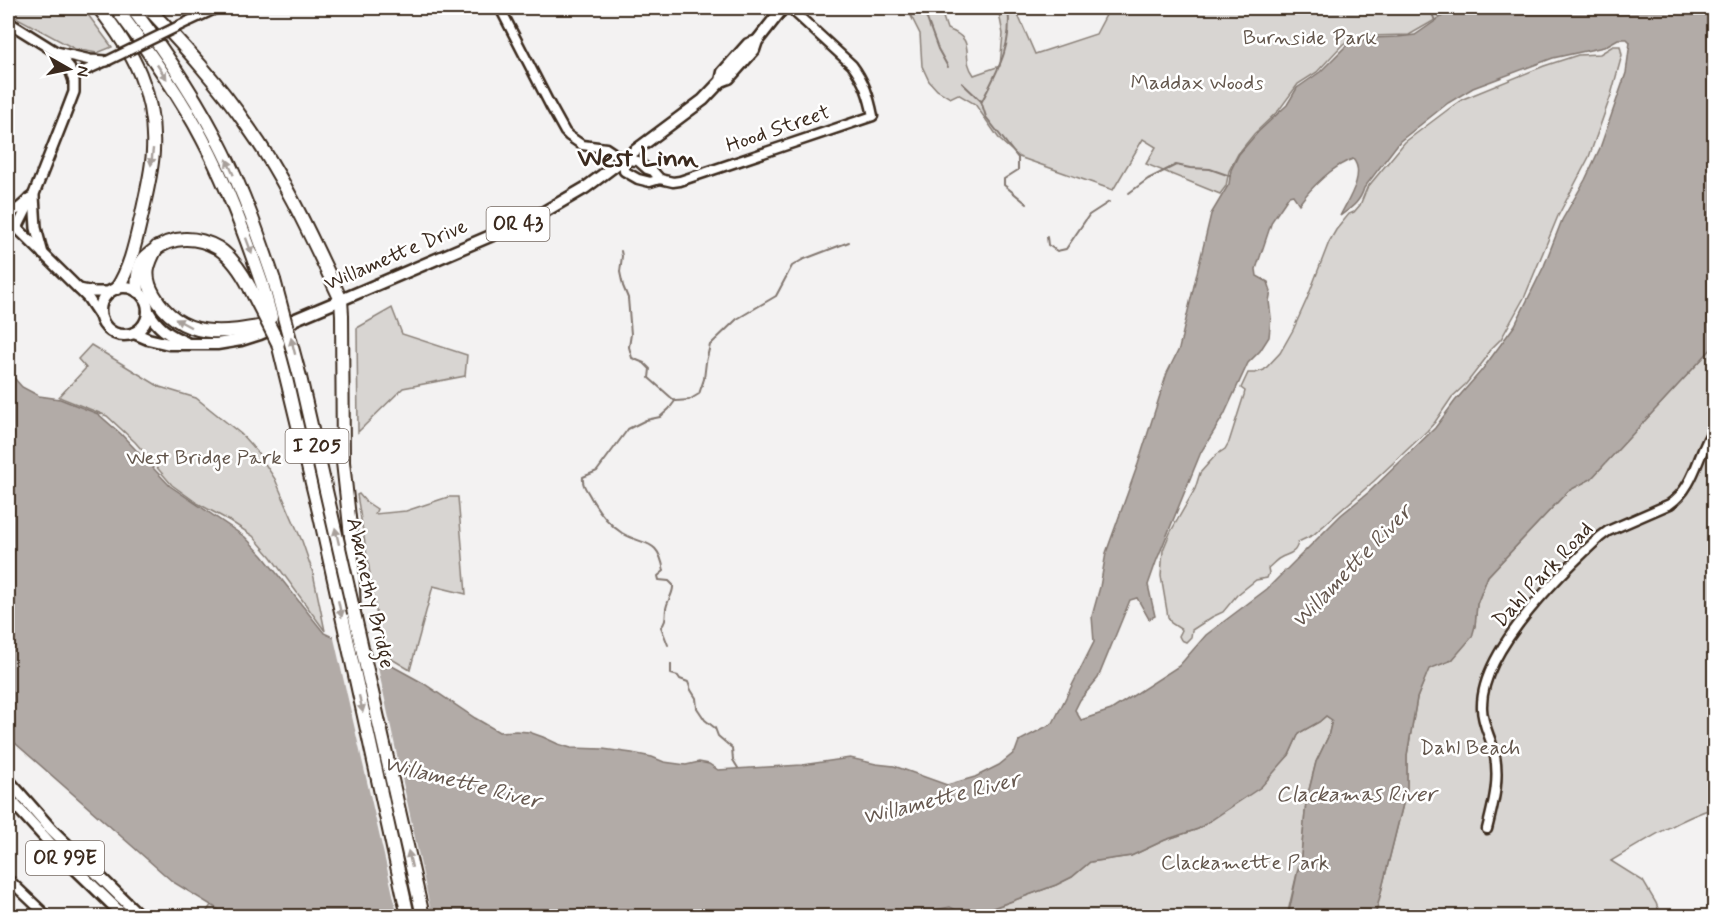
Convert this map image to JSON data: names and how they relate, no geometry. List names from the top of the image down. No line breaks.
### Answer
{"streets":{"highway":["I 205","Abernethy Bridge"],"main road":["OR 43","Willamette Drive","OR 99E"],"street":["Hood Street","Dahl Park Road"]},"crossings":[["Hood Street","Willamette Drive"],["OR 43","Willamette Drive"],["I 205","Abernethy Bridge"]],"districts":["West Linn"],"water":["Willamette River","Clackamas River"],"parks":["Burnside Park","Maddax Woods","West Bridge Park","Dahl Beach","Clackamette Park"],"north":"right"}
